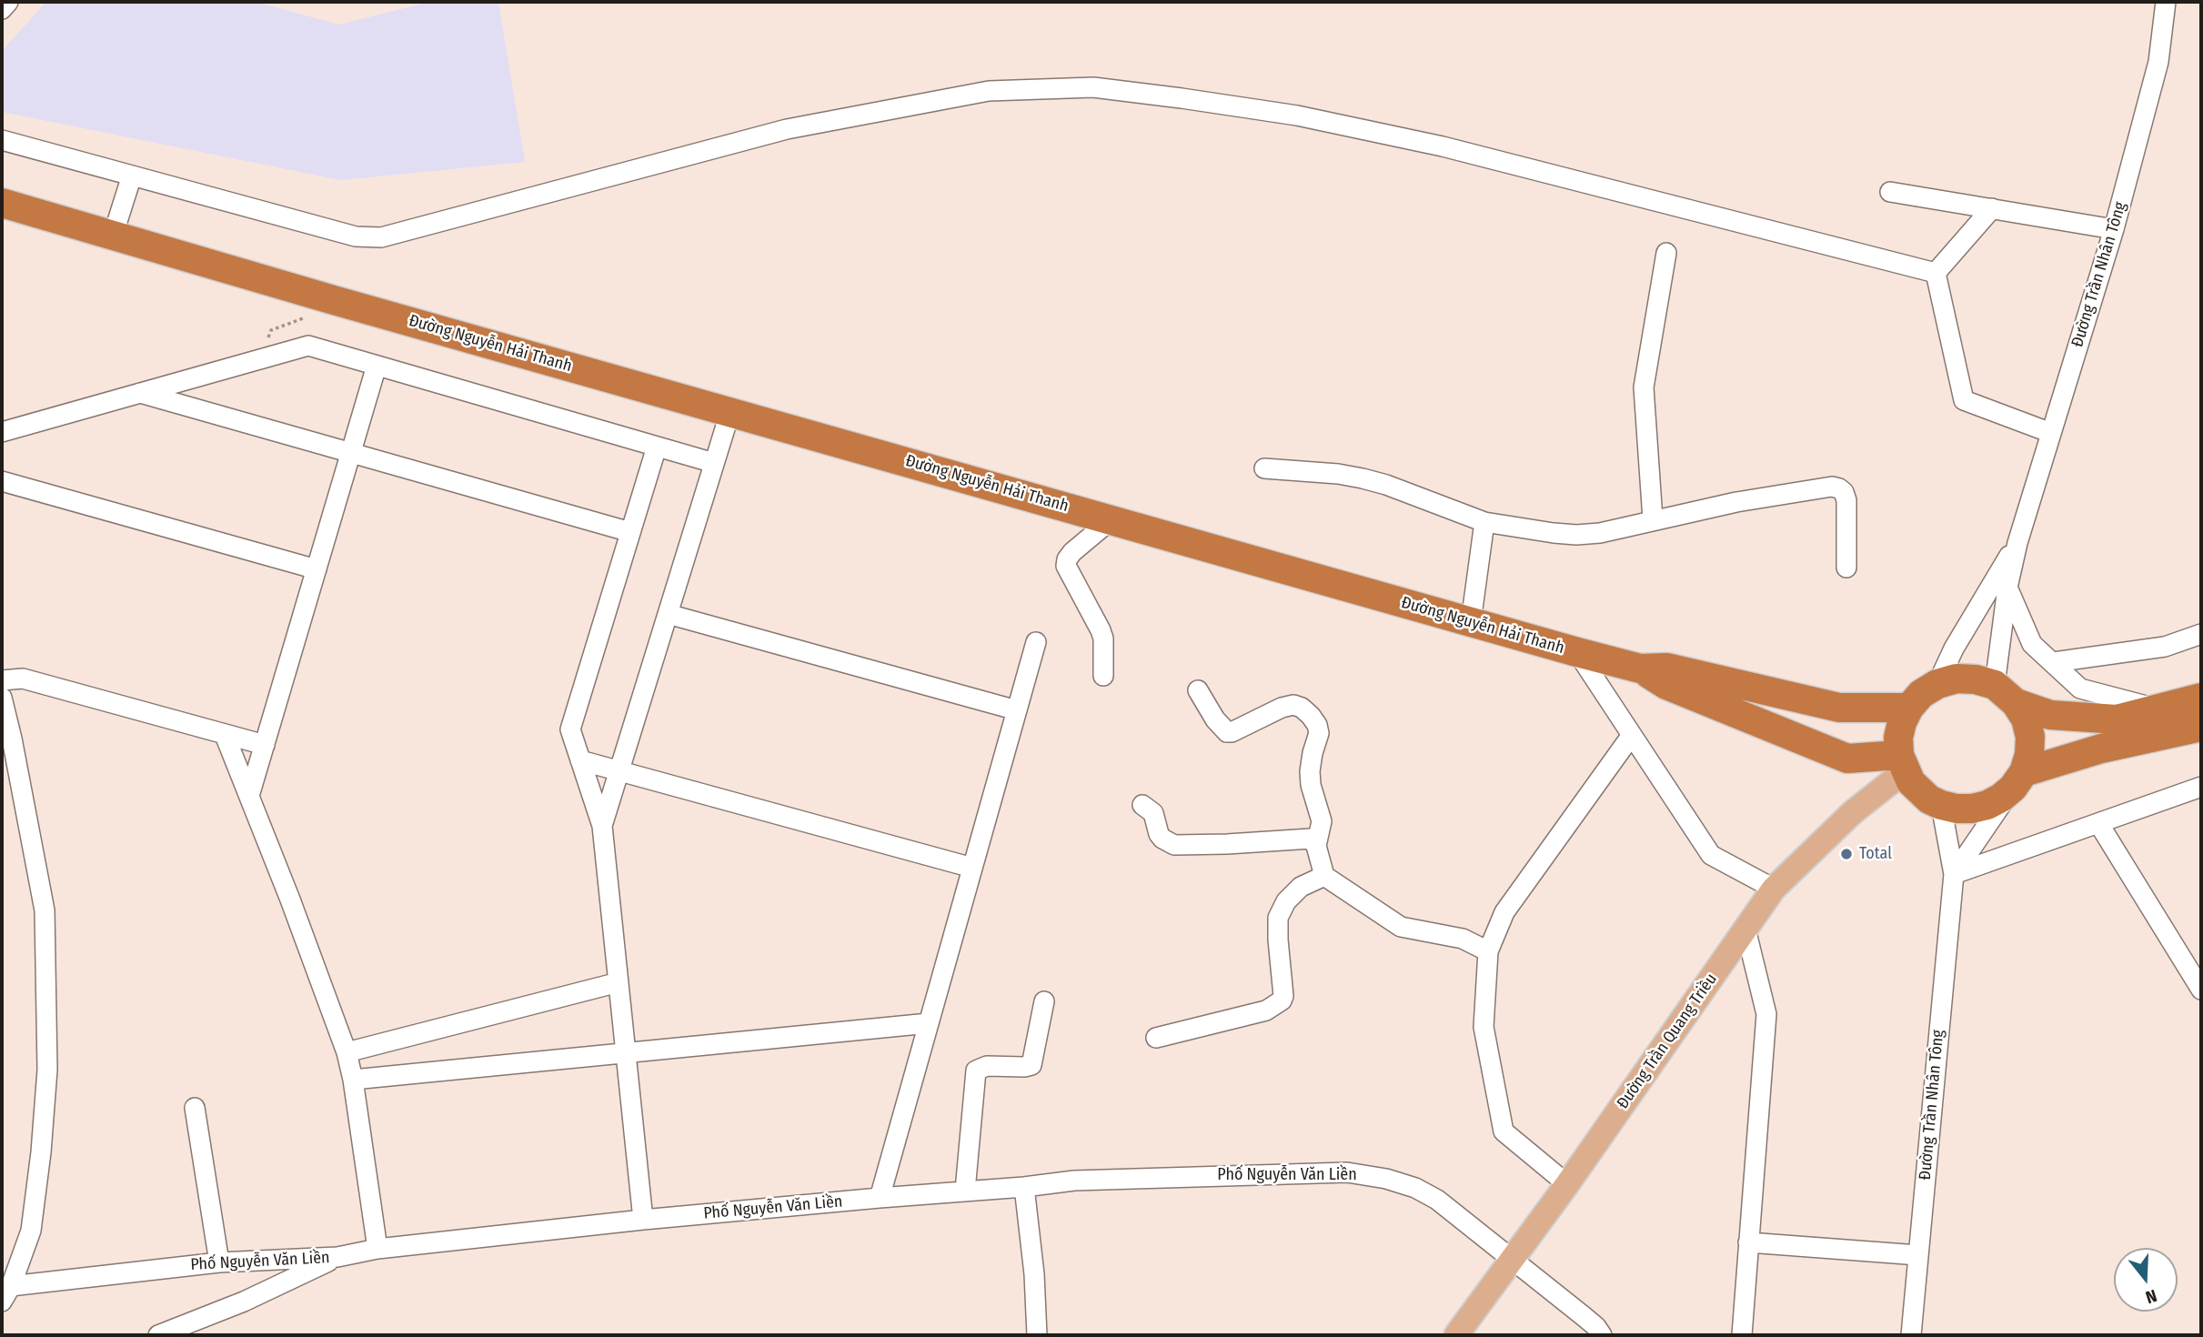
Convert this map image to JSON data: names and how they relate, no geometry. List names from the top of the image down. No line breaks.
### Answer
{"streets":{"highway":["Đường Nguyễn Hải Thanh"],"main road":["Đường Trần Quang Triều"],"street":["Đường Trần Nhân Tông","Phố Nguyễn Văn Liền"]},"crossings":[["Đường Trần Nhân Tông","Đường Nguyễn Hải Thanh"],["Đường Trần Nhân Tông","Đường Trần Quang Triều"],["Đường Nguyễn Hải Thanh","Đường Trần Quang Triều"],["Đường Trần Quang Triều","Phố Nguyễn Văn Liền"]],"places":["Total"],"north":"bottom"}
